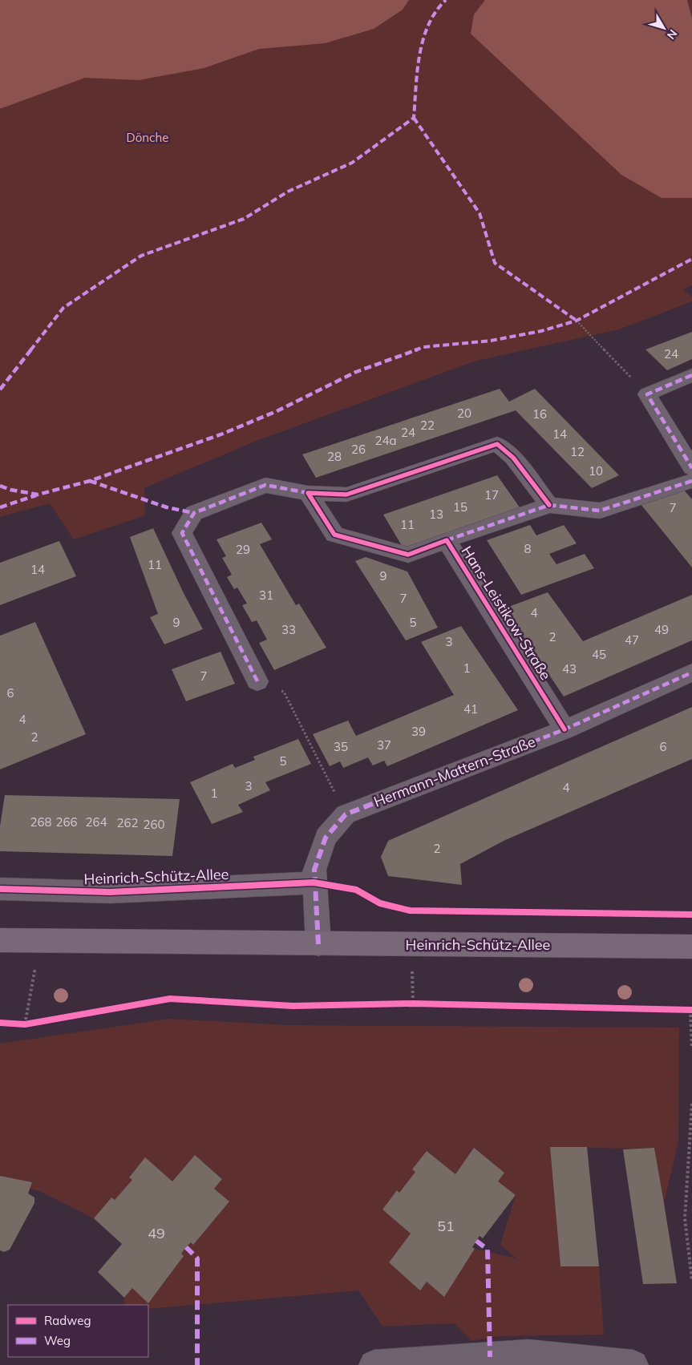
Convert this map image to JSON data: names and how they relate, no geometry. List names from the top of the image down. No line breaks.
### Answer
{"streets":{"main road":["Heinrich-Schütz-Allee"],"street":["Hans-Leistikow-Straße","Hermann-Mattern-Straße"]},"crossings":[["Hans-Leistikow-Straße","Hermann-Mattern-Straße"],["Hermann-Mattern-Straße","Heinrich-Schütz-Allee"]],"parks":["Dönche"],"house_numbers":["24","20","16","22","24","14","24a","26","12","28","10","17","15","7","13","11","8","29","11","14","9","31","7","4","9","5","33","49","2","47","3","45","1","43","7","6","41","4","39","2","37","35","6","5","3","4","1","268","266","264","262","260","2","51","49"],"legend":["Radweg","Weg"],"north":"bottom right"}
